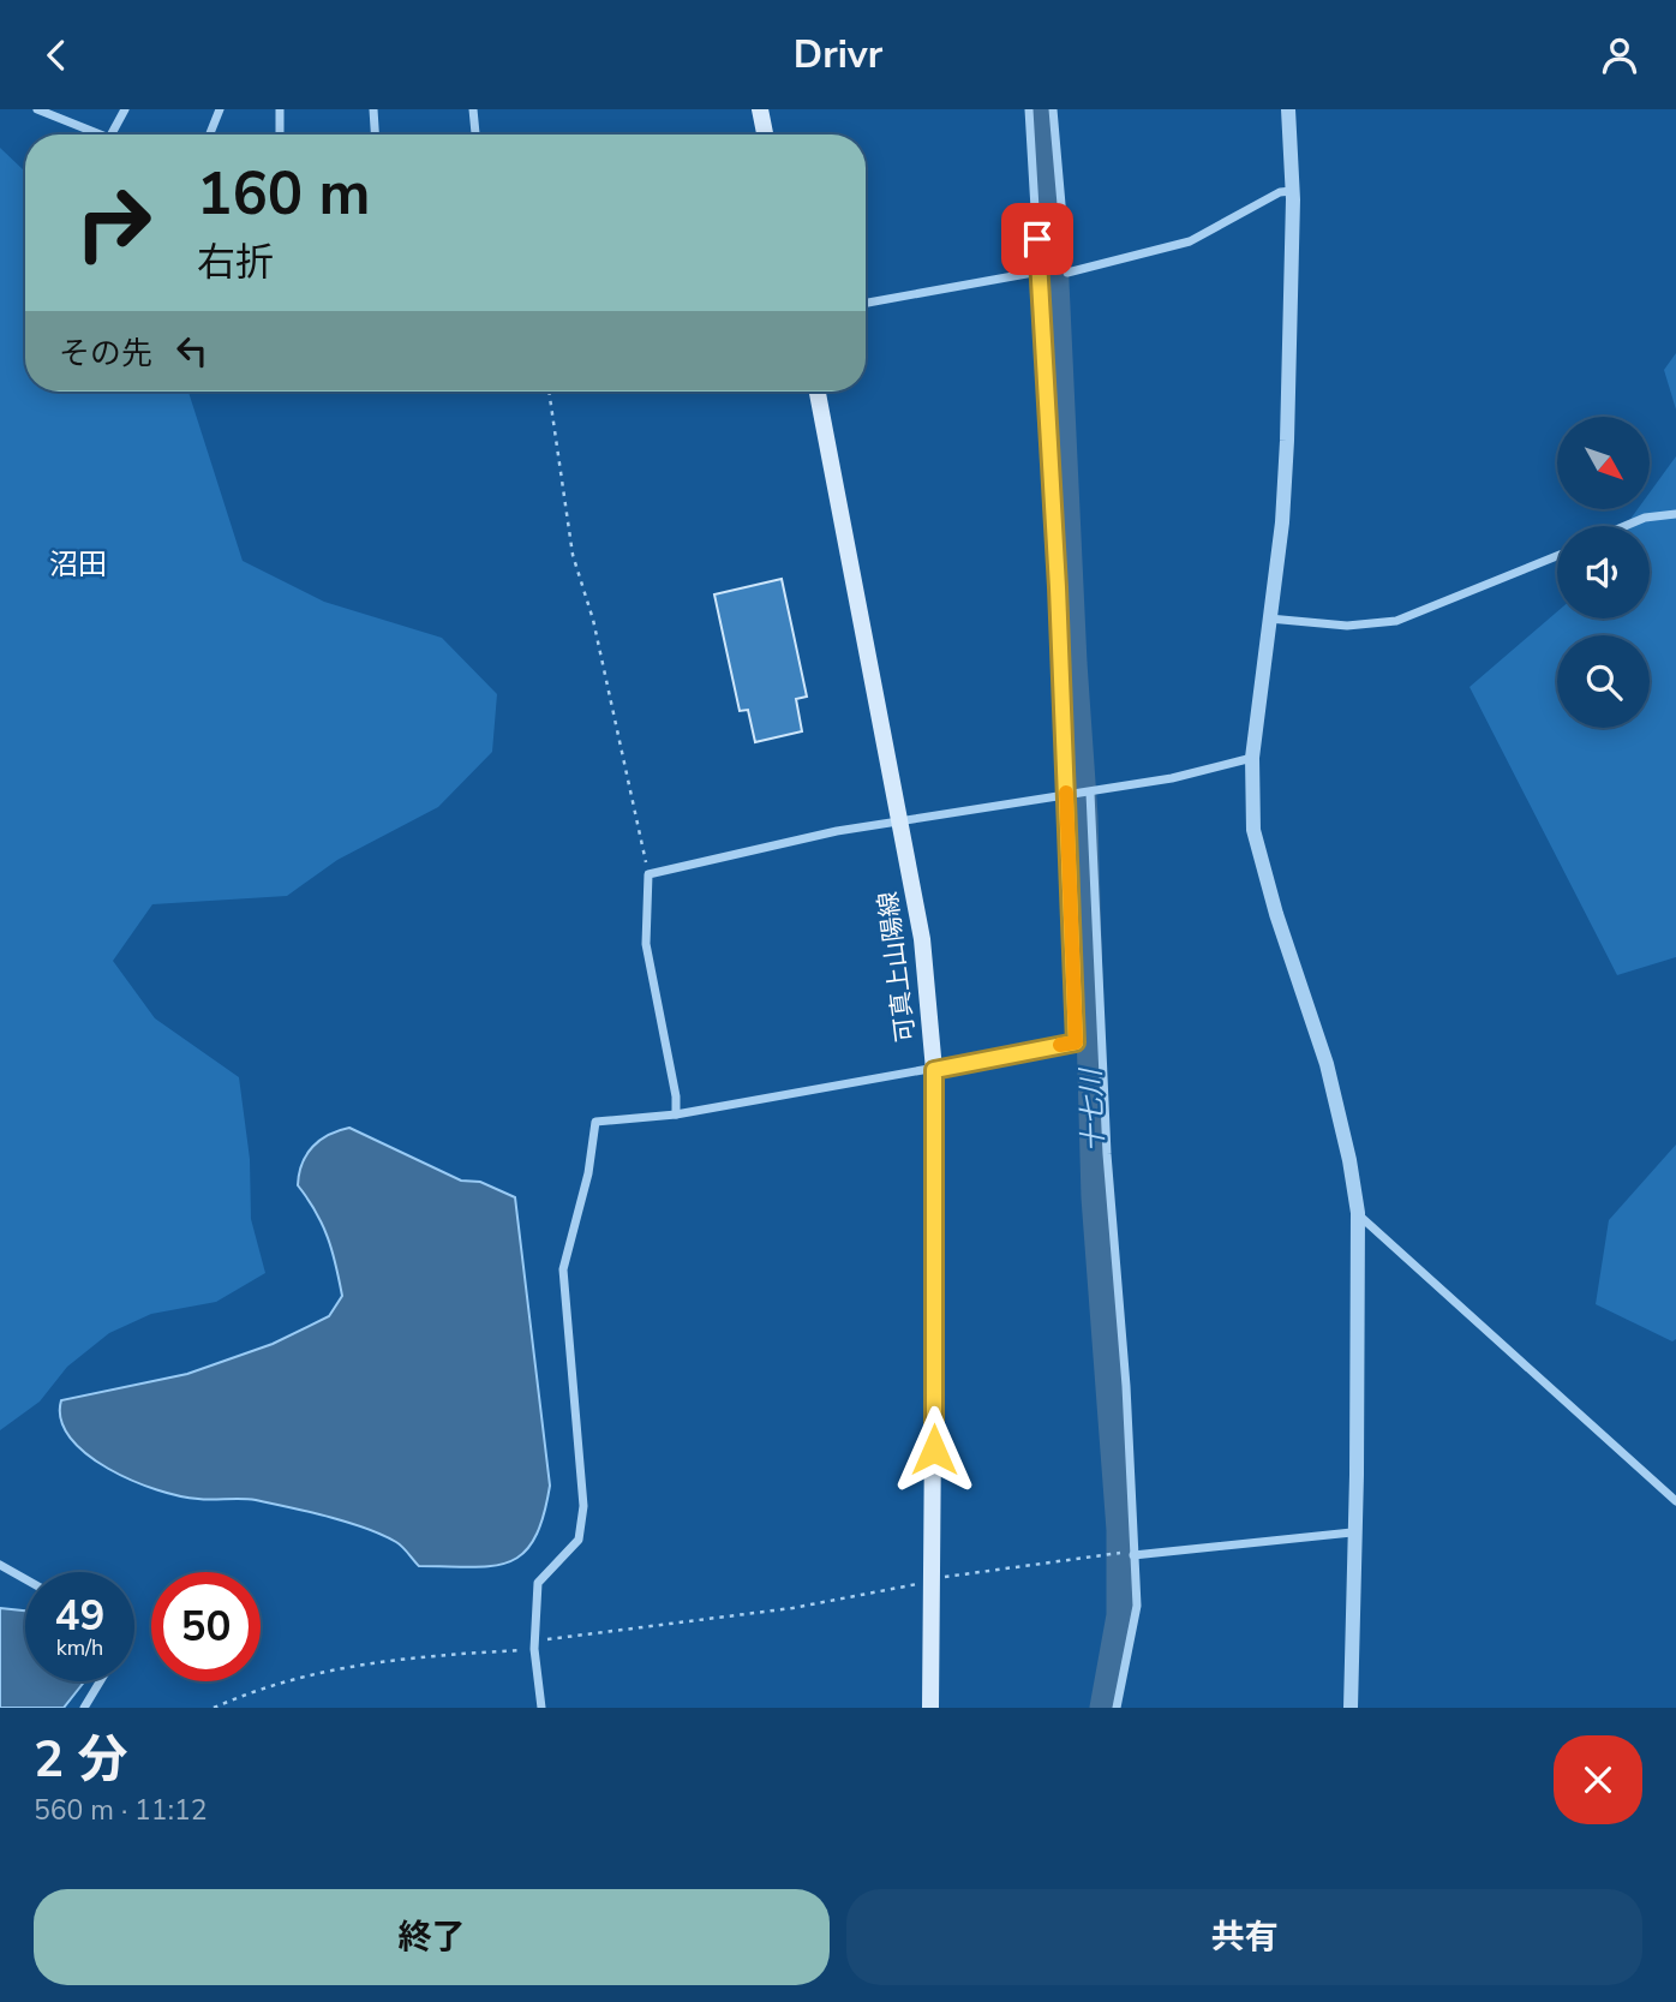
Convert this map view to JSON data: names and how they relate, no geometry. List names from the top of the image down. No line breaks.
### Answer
{"streets":{"main road":["可真上山陽線"]},"districts":["沼田"],"water":["十七川"],"north":"bottom right","page":{"header":"Drivr","turn":["160 m","右折"],"then":"その先","speed":"49 km/h","limit":"50","heading":["2 分","560 m · 11:12"],"buttons":["終了","共有"]}}
